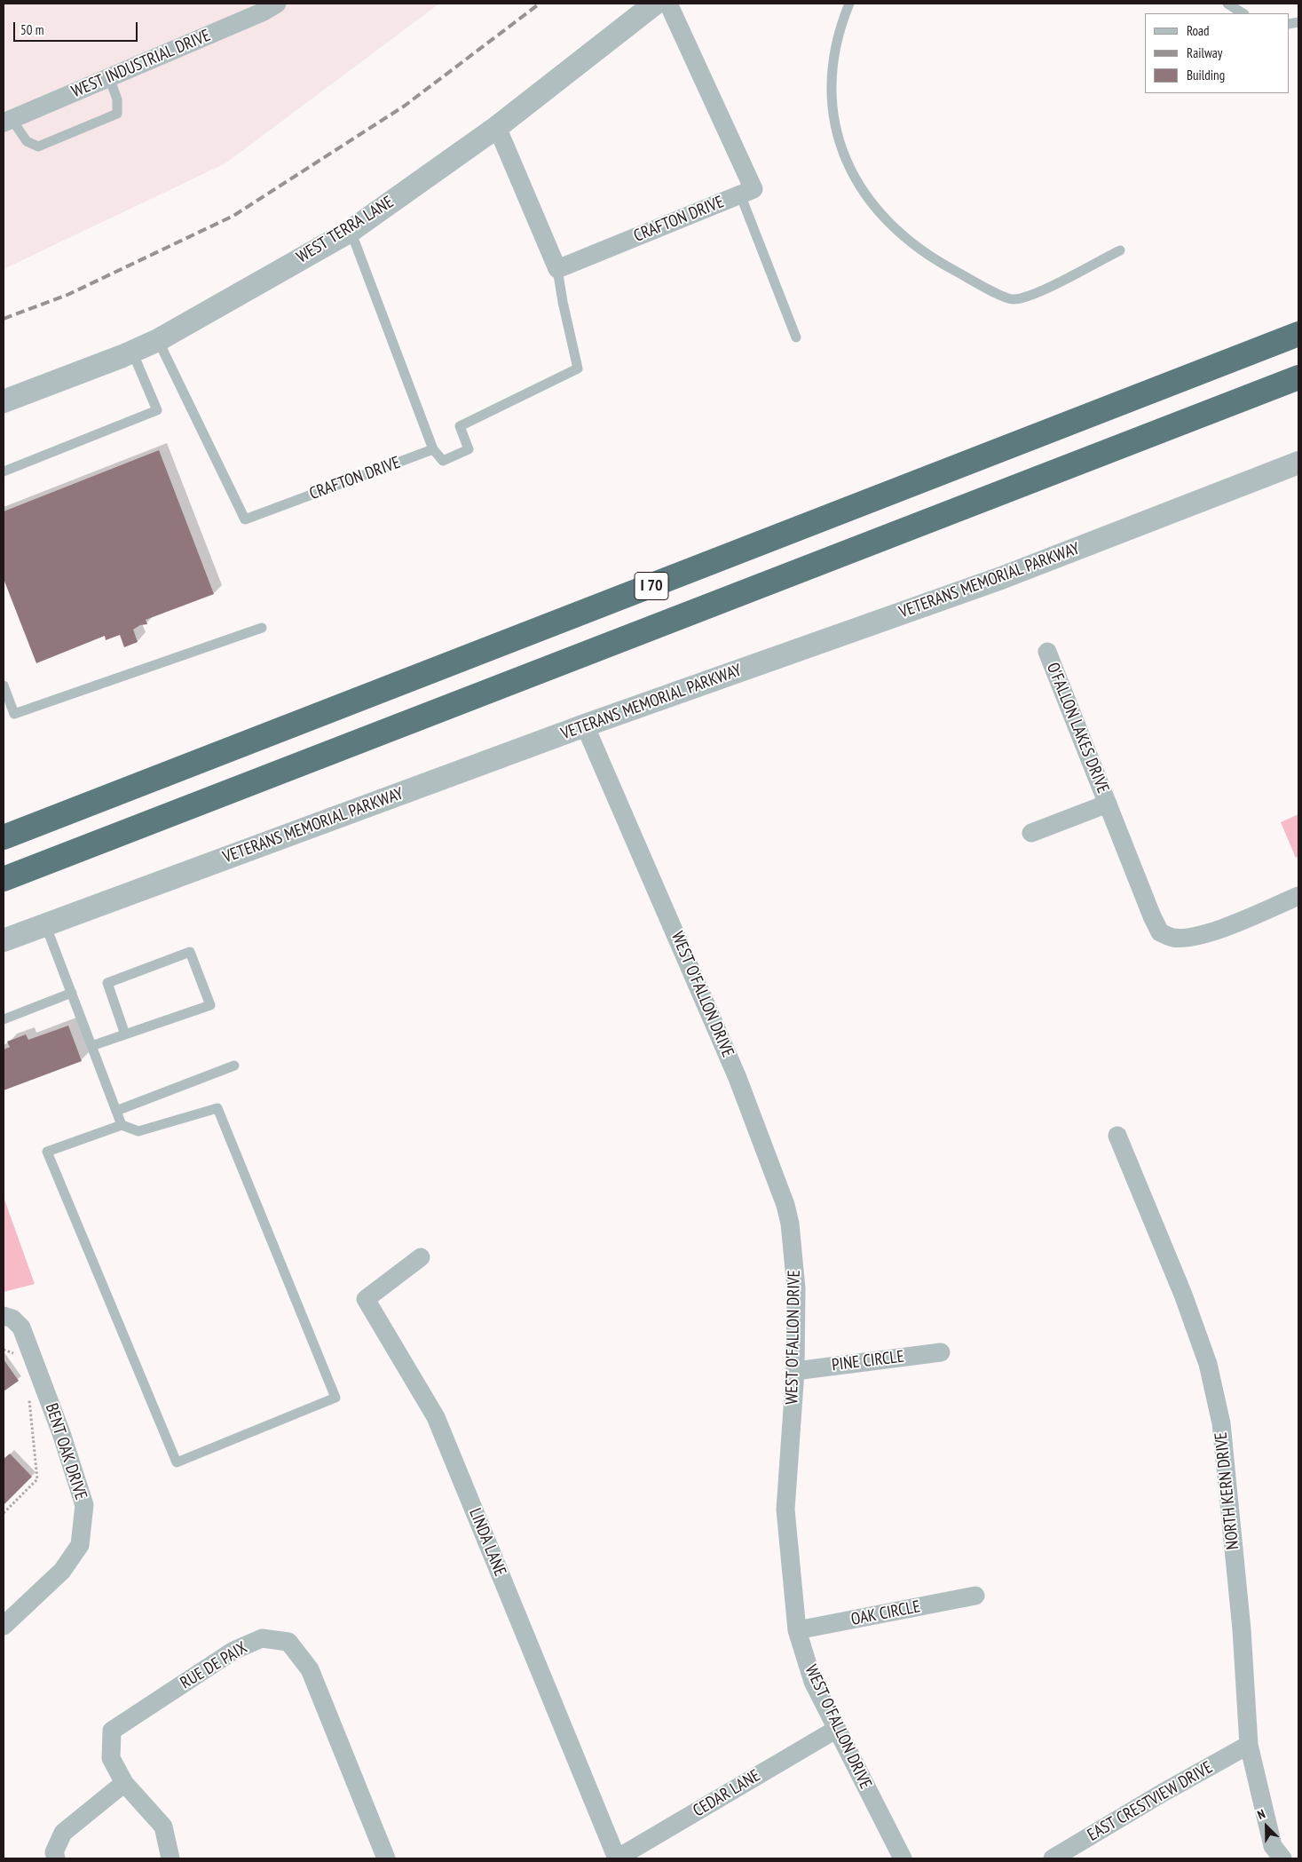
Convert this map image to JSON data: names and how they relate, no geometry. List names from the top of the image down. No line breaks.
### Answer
{"streets":{"highway":["I 70"],"street":["WEST INDUSTRIAL DRIVE","CRAFTON DRIVE","WEST TERRA LANE","VETERANS MEMORIAL PARKWAY","O'FALLON LAKES DRIVE","WEST O'FALLON DRIVE","PINE CIRCLE","BENT OAK DRIVE","NORTH KERN DRIVE","LINDA LANE","OAK CIRCLE","RUE DE PAIX","CEDAR LANE","EAST CRESTVIEW DRIVE"]},"crossings":[["CRAFTON DRIVE","WEST TERRA LANE"],["VETERANS MEMORIAL PARKWAY","WEST O'FALLON DRIVE"],["WEST O'FALLON DRIVE","PINE CIRCLE"],["WEST O'FALLON DRIVE","OAK CIRCLE"],["WEST O'FALLON DRIVE","CEDAR LANE"],["NORTH KERN DRIVE","EAST CRESTVIEW DRIVE"],["LINDA LANE","CEDAR LANE"]],"legend":["Road","Railway","Building"],"scale_bar":"50 m","north":"top left"}
